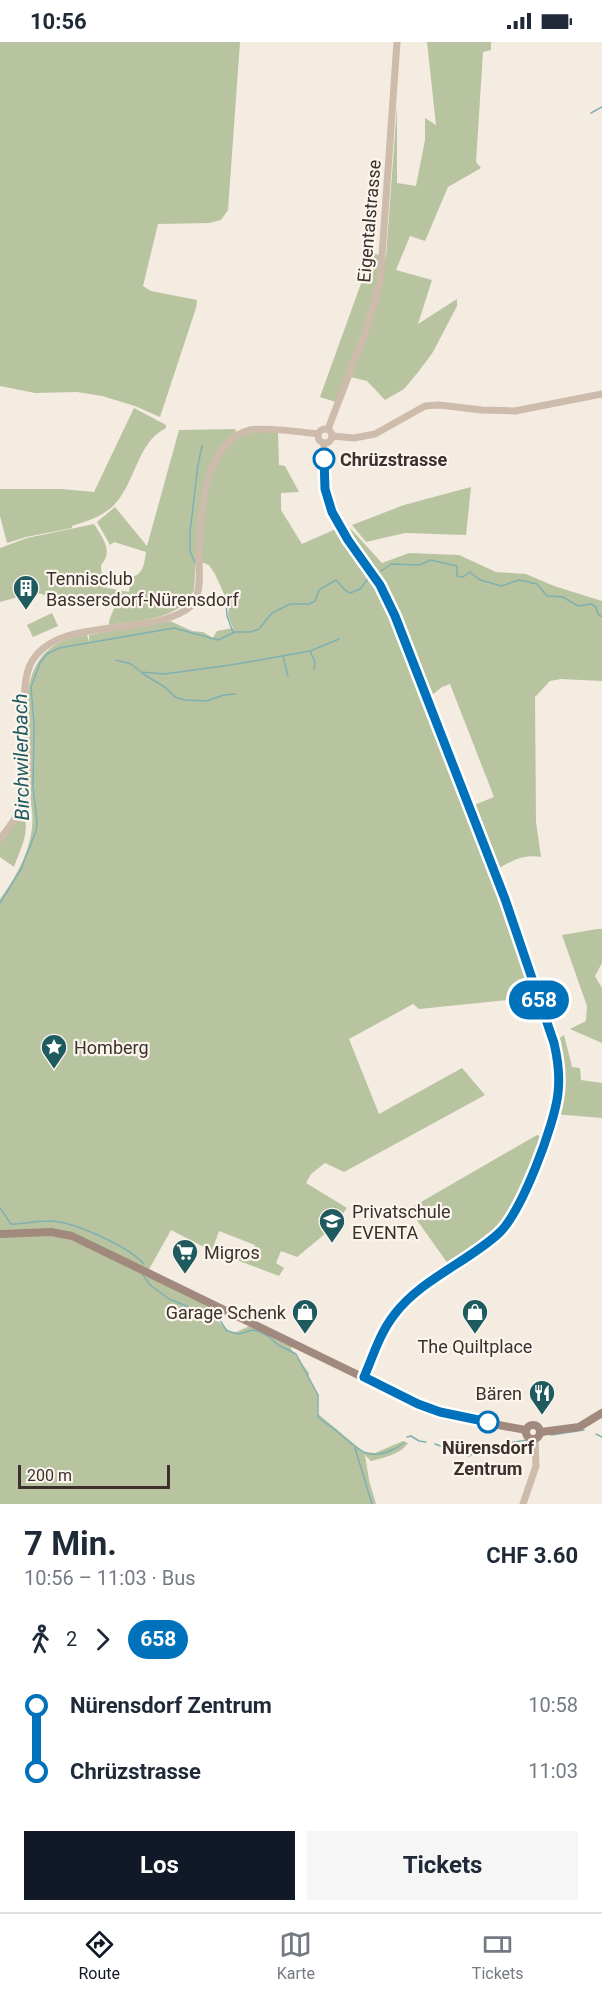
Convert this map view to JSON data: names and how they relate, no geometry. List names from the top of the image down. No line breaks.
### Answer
{"streets":{"street":["Eigentalstrasse"]},"water":["Birchwilerbach"],"places":{"other":["Chrüzstrasse","Nürensdorf Zentrum"],"building":["Tennisclub Bassersdorf-Nürensdorf"],"place":["Homberg"],"school or university":["Privatschule EVENTA"],"supermarket":["Migros"],"shop":["Garage Schenk","The Quiltplace"],"restaurant":["Bären"]},"lines":["bus line 658"],"scale_bar":"200 m","page":{"status":"10:56","on_map":"658","scale":"200 m","heading":["7 Min.","10:56 – 11:03 · Bus","CHF 3.60"],"legs":["2","658"],"list":[{"name":"Nürensdorf Zentrum","value":"10:58"},{"name":"Chrüzstrasse","value":"11:03"}],"buttons":["Los","Tickets"],"tabs":["Route","Karte","Tickets"]}}
